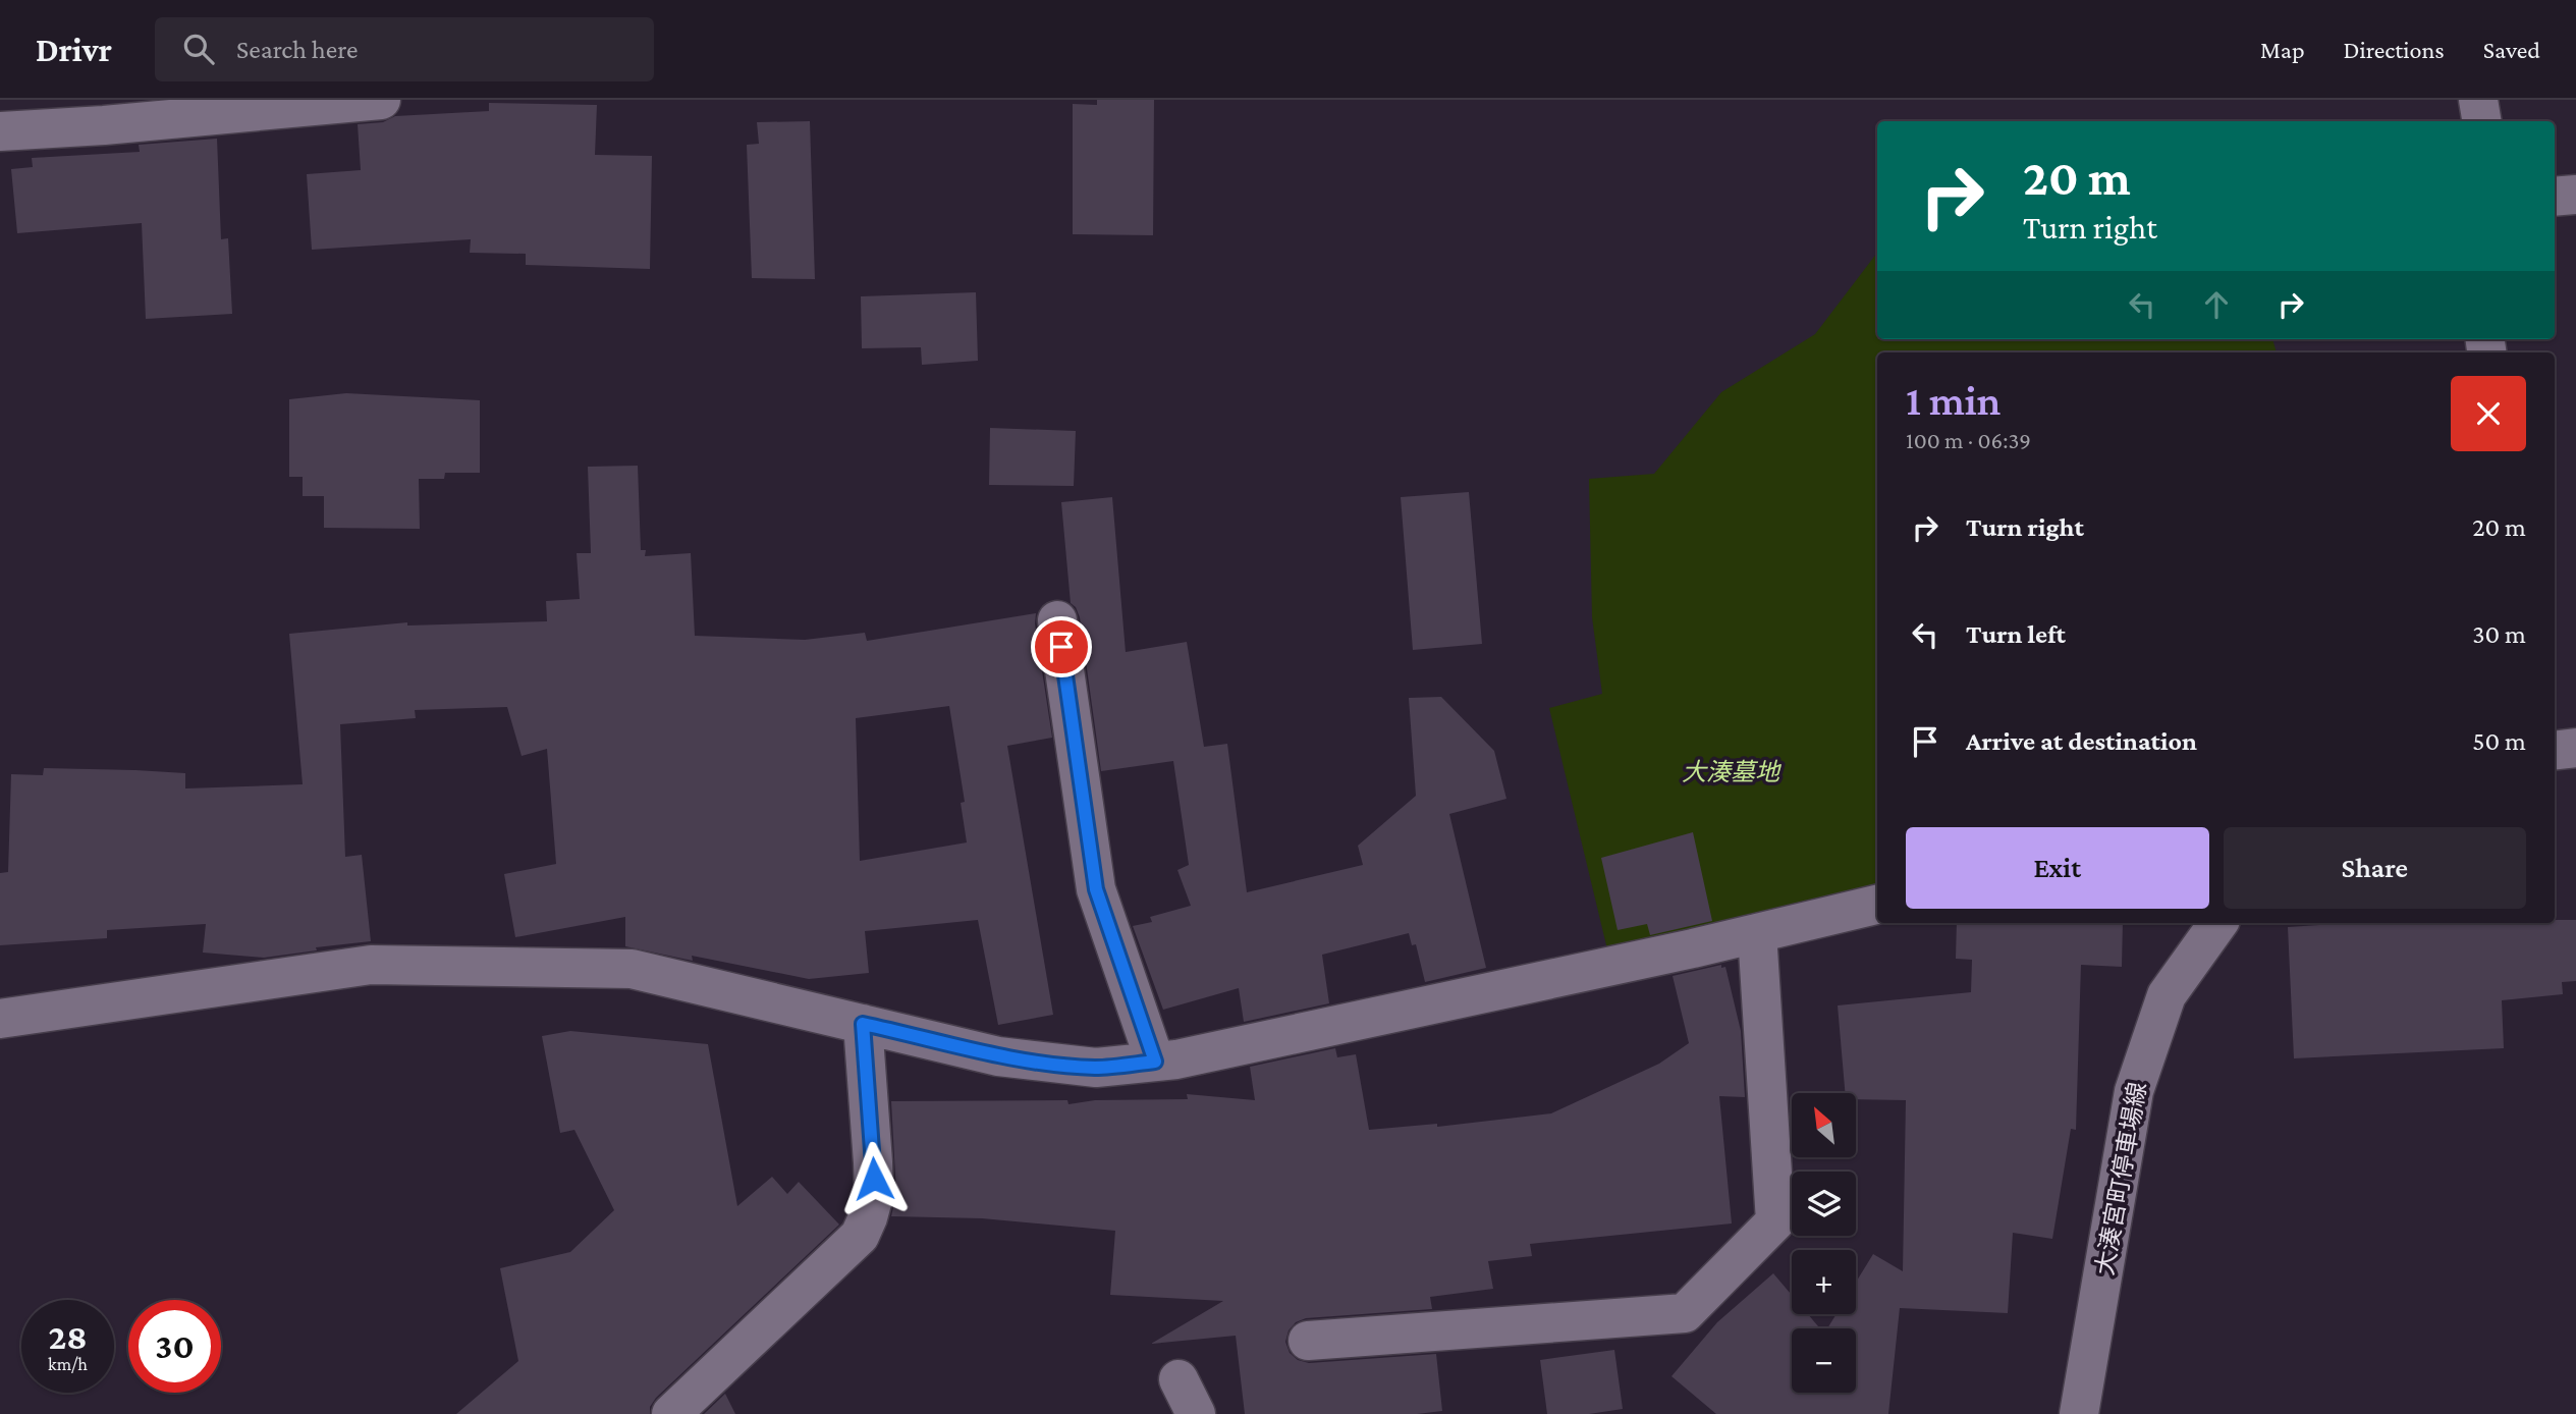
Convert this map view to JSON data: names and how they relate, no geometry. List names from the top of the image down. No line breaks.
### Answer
{"streets":{"street":["大湊宮町停車場線"]},"parks":["大湊墓地"],"north":"top left","page":{"header":"Drivr","search":"Search here","nav":["Map","Directions","Saved"],"turn":["20 m","Turn right"],"heading":["1 min","100 m · 06:39"],"list":[{"name":"Turn right","value":"20 m"},{"name":"Turn left","value":"30 m"},{"name":"Arrive at destination","value":"50 m"}],"buttons":["Exit","Share"],"map_buttons":["+","−"],"speed":"28 km/h","limit":"30"}}
